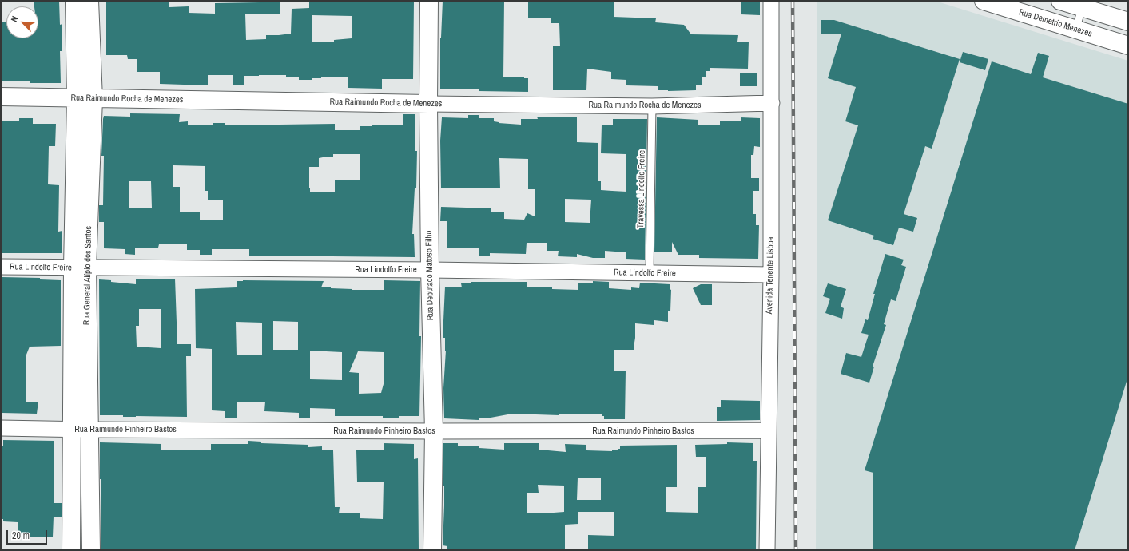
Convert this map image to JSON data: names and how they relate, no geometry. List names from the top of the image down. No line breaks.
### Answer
{"streets":{"street":["Rua Demétrio Menezes","Rua Raimundo Rocha de Menezes","Rua Lindolfo Freire","Rua General Alípio dos Santos","Rua Deputado Matoso Filho","Avenida Tenente Lisboa","Rua Raimundo Pinheiro Bastos"],"lane":["Travessa Lindolfo Freire"]},"crossings":[["Rua Raimundo Rocha de Menezes","Travessa Lindolfo Freire"],["Rua Raimundo Rocha de Menezes","Rua General Alípio dos Santos"],["Rua Raimundo Rocha de Menezes","Rua Deputado Matoso Filho"],["Rua Raimundo Rocha de Menezes","Avenida Tenente Lisboa"],["Travessa Lindolfo Freire","Rua Lindolfo Freire"],["Rua Lindolfo Freire","Rua General Alípio dos Santos"],["Rua Lindolfo Freire","Rua Deputado Matoso Filho"],["Rua Lindolfo Freire","Avenida Tenente Lisboa"],["Rua General Alípio dos Santos","Rua Raimundo Pinheiro Bastos"],["Rua Deputado Matoso Filho","Rua Raimundo Pinheiro Bastos"],["Avenida Tenente Lisboa","Rua Raimundo Pinheiro Bastos"]],"scale_bar":"20 m","north":"top left"}
